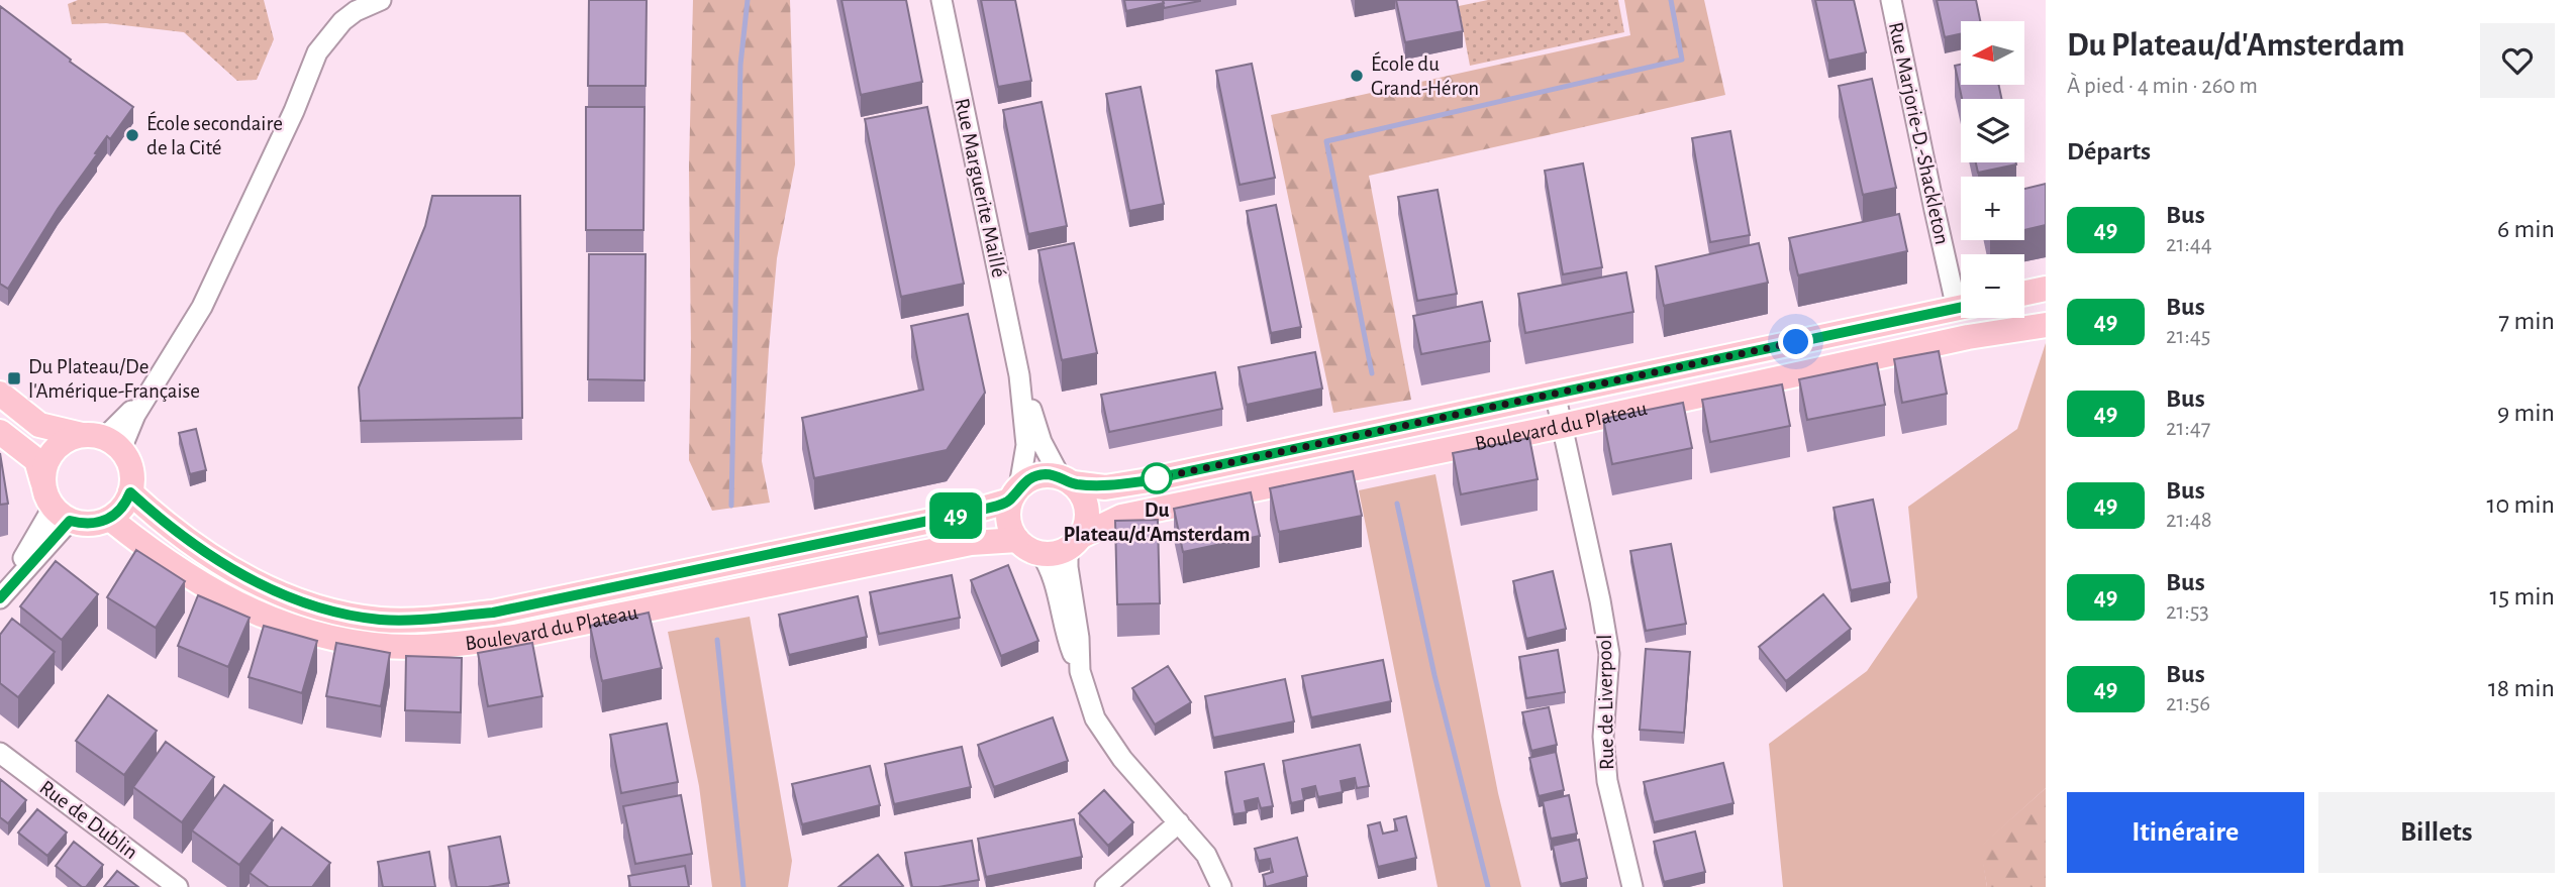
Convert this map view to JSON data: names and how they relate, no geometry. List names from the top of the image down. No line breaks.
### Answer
{"streets":{"main road":["Boulevard du Plateau"],"street":["Rue Marjorie-D.-Shackleton","Rue Marguerite Maillé","Rue de Liverpool","Rue de Dublin"]},"crossings":[["Rue Marguerite Maillé","Boulevard du Plateau"],["Boulevard du Plateau","Rue de Liverpool"]],"places":{"other":["École du Grand-Héron","École secondaire de la Cité","Du Plateau/d'Amsterdam"],"transit":["Du Plateau/De l'Amérique-Française"]},"lines":["bus line 49"],"north":"left","page":{"on_map":"49","heading":[["Du Plateau/d'Amsterdam","À pied · 4 min · 260 m"],"Départs"],"map_buttons":["+","−"],"list":[{"mark":"49","name":"Bus","note":"21:44","value":"6 min"},{"mark":"49","name":"Bus","note":"21:45","value":"7 min"},{"mark":"49","name":"Bus","note":"21:47","value":"9 min"},{"mark":"49","name":"Bus","note":"21:48","value":"10 min"},{"mark":"49","name":"Bus","note":"21:53","value":"15 min"},{"mark":"49","name":"Bus","note":"21:56","value":"18 min"}],"buttons":["Itinéraire","Billets"]}}
